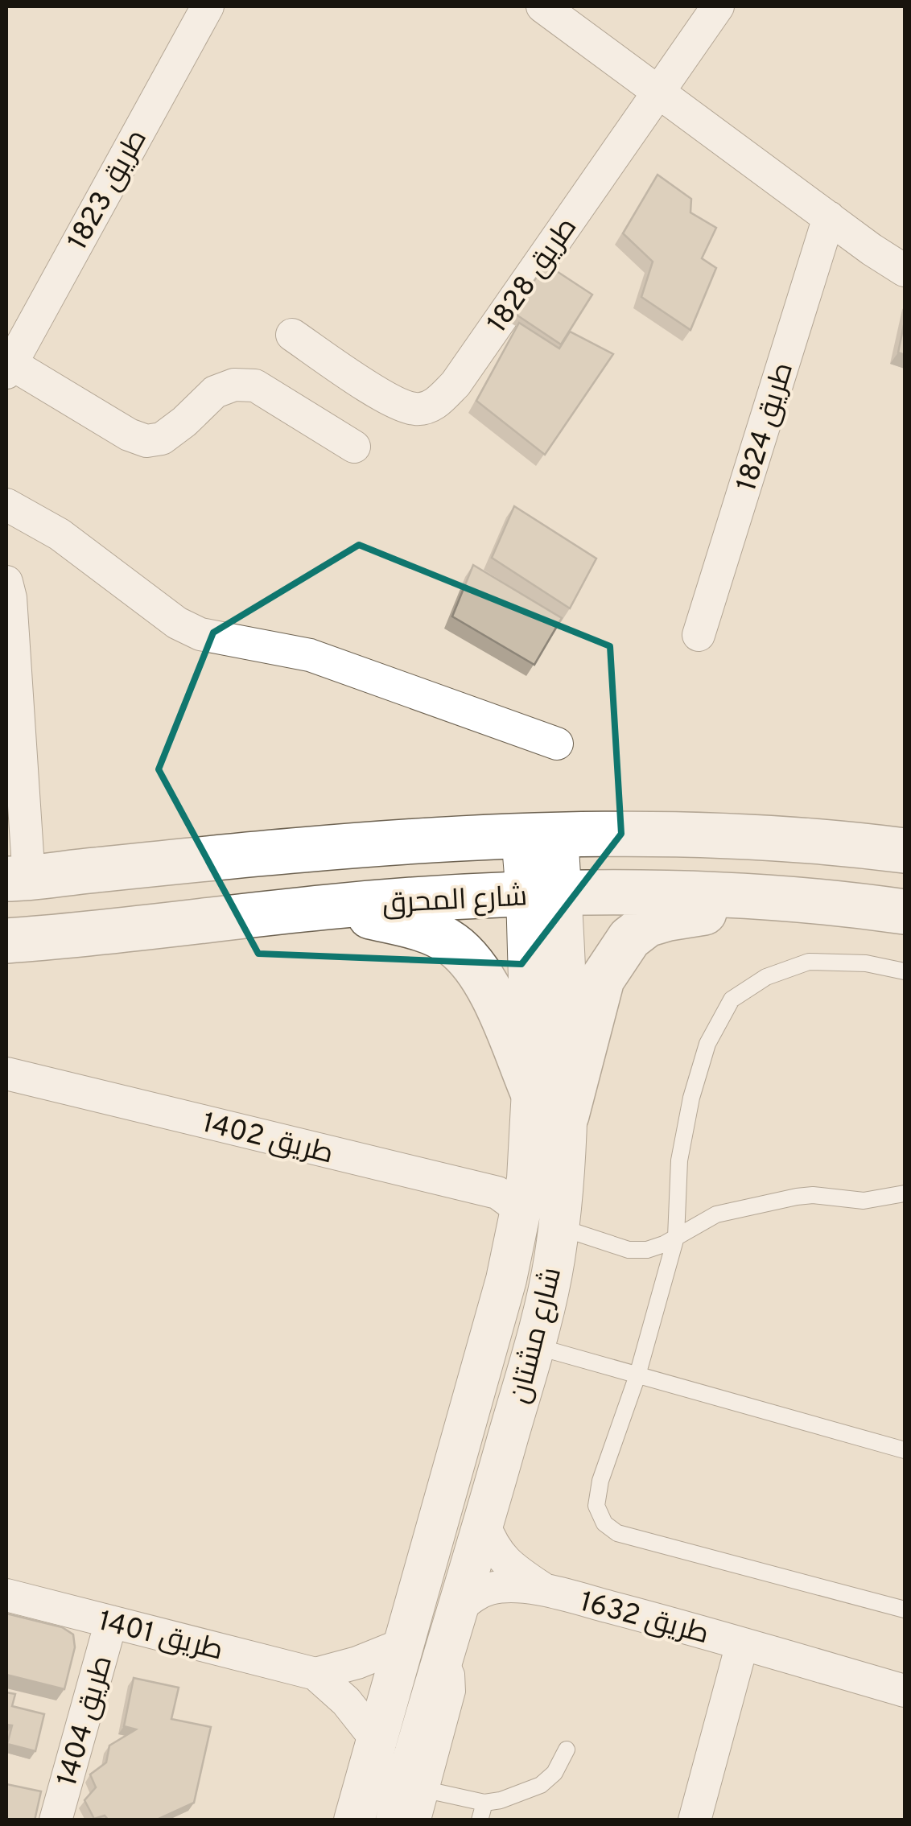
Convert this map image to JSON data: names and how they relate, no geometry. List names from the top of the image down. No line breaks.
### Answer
{"streets":{"main road":["شارع المحرق"],"street":["طريق 1823","طريق 1828","طريق 1824","طريق 1402","شارع مشتان","طريق 1632","طريق 1401","طريق 1404"]},"crossings":[["شارع المحرق","شارع مشتان"],["طريق 1402","شارع مشتان"],["شارع مشتان","طريق 1632"],["شارع مشتان","طريق 1401"],["طريق 1401","طريق 1404"]]}
